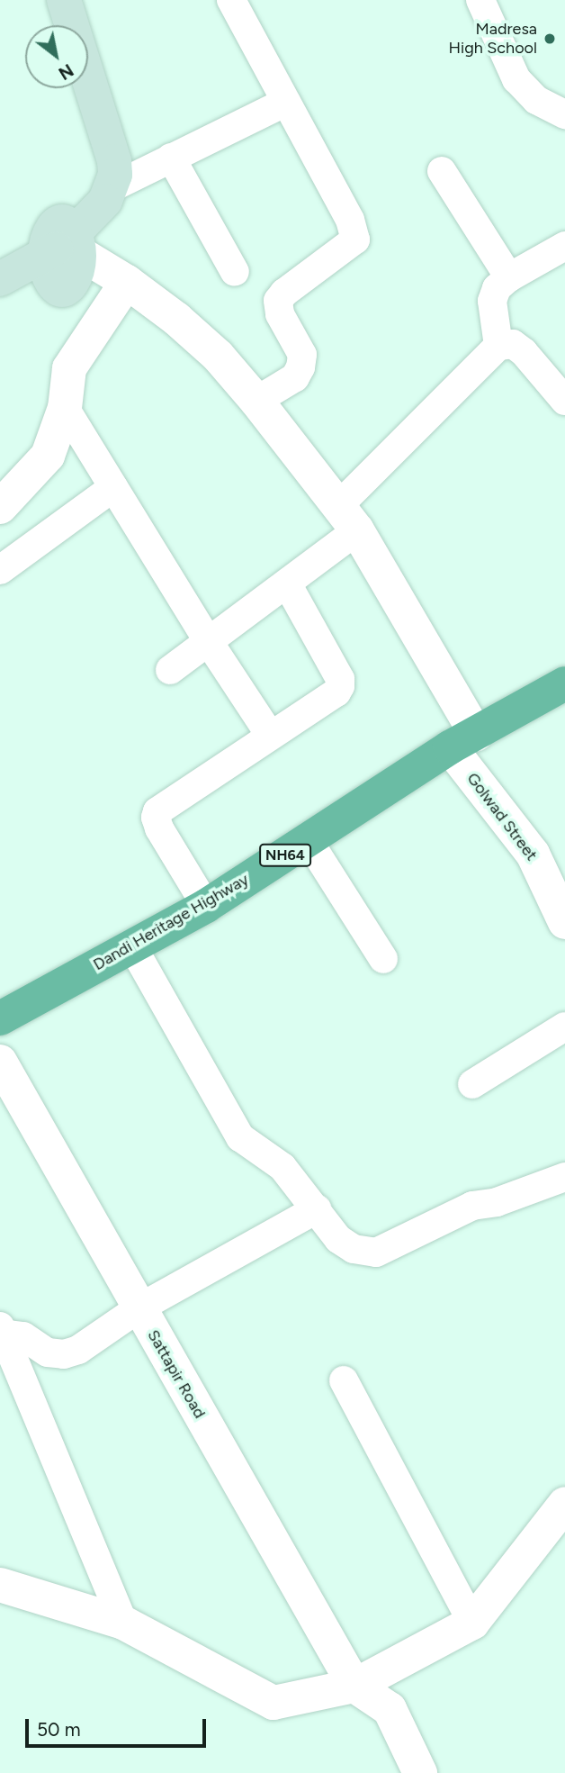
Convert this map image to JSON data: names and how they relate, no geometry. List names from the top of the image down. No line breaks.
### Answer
{"streets":{"highway":["NH64","Dandi Heritage Highway"],"street":["Golwad Street","Sattapir Road"]},"crossings":[["Golwad Street","Dandi Heritage Highway"]],"places":["Madresa High School"],"scale_bar":"50 m","north":"bottom right"}
